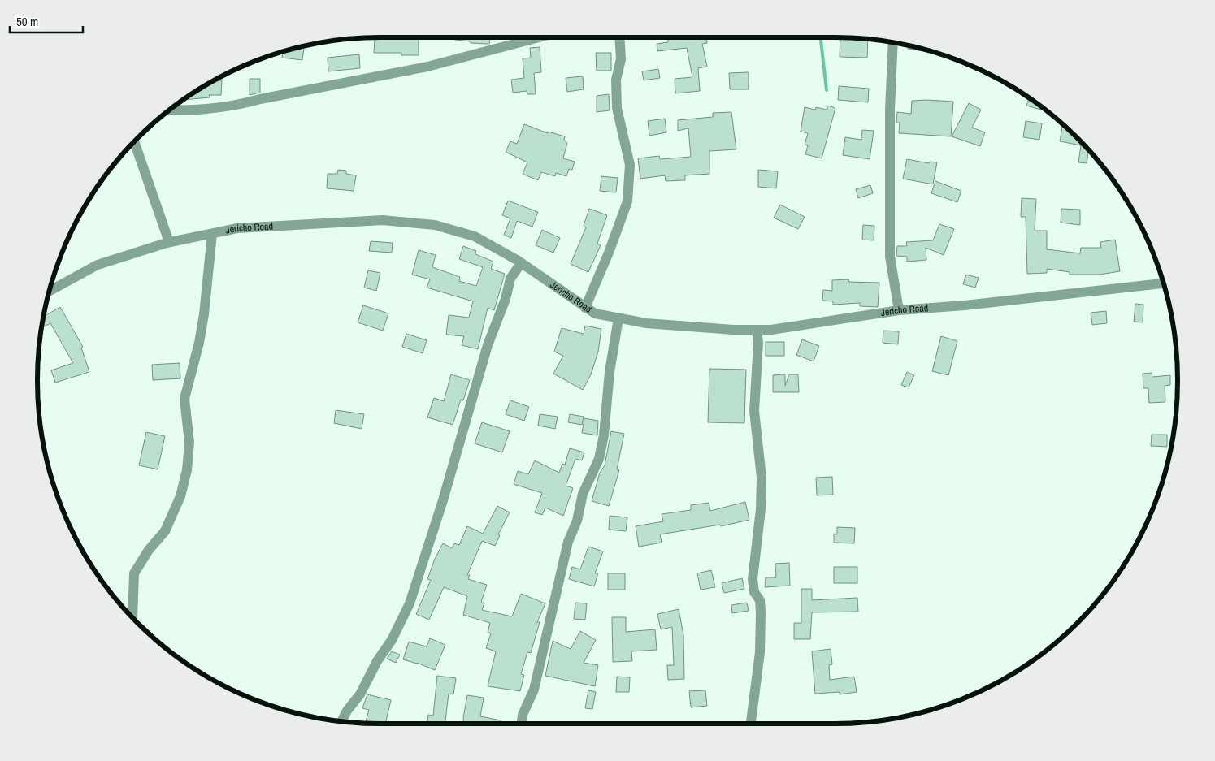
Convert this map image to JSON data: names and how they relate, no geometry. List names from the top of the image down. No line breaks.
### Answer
{"streets":{"street":["Jericho Road"]},"scale_bar":"50 m"}
